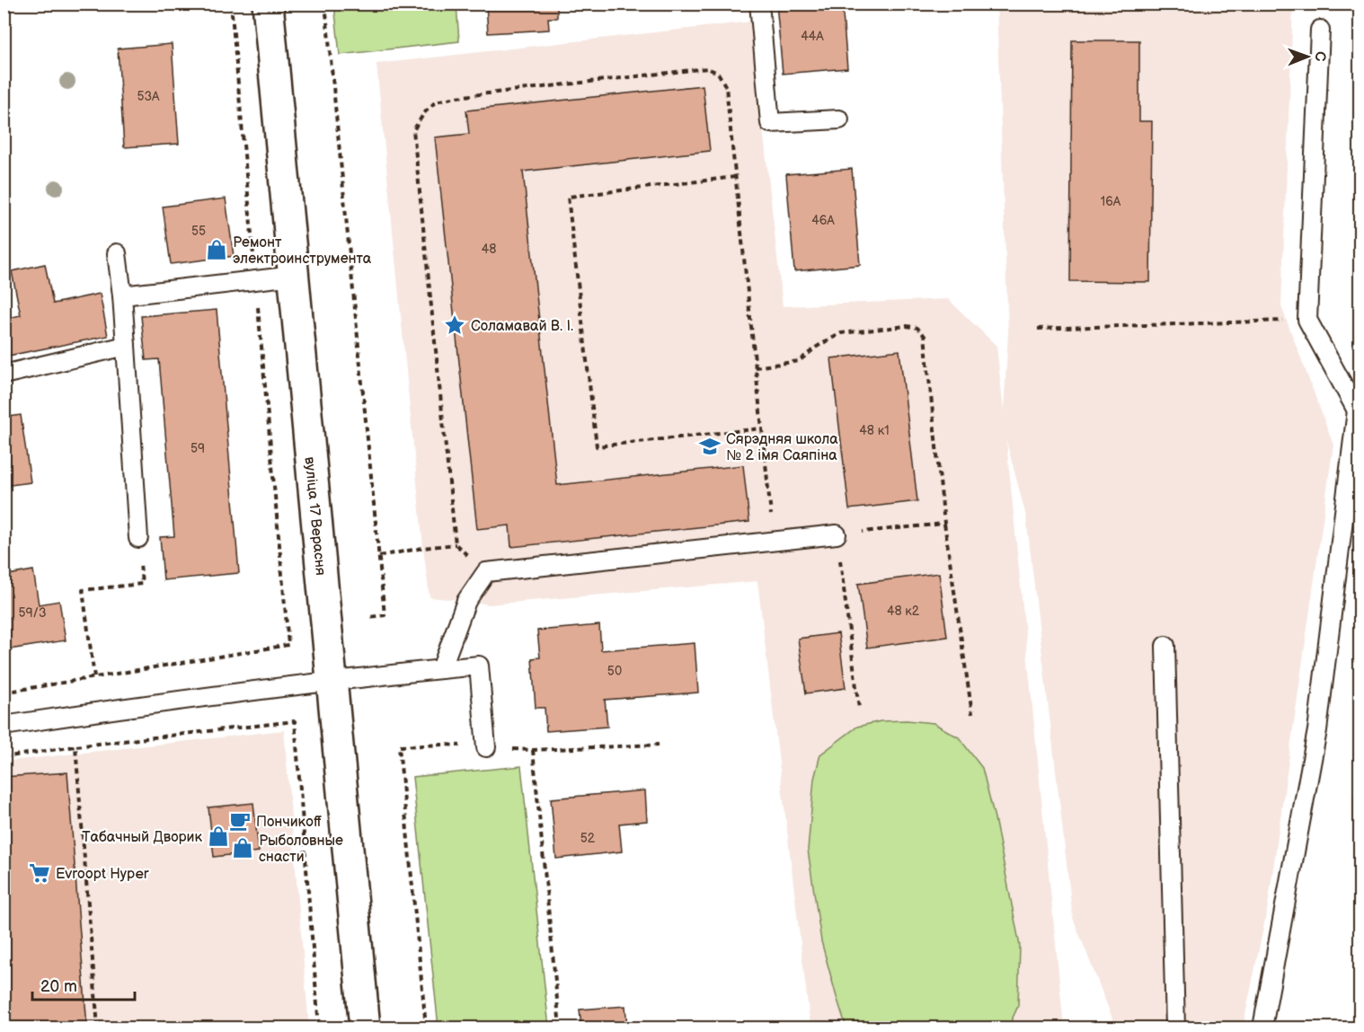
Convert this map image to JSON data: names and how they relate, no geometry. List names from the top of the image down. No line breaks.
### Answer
{"streets":{"street":["вуліца 17 Верасня"]},"places":{"shop":["Ремонт электроинструмента","Табачный Дворик","Рыболовные снасти"],"place":["Соламавай В. І."],"school or university":["Сярэдняя школа № 2 імя Саяпіна"],"cafe":["Пончикoff"],"supermarket":["Evroopt Hyper"]},"house_numbers":["44А","53А","16А","46А","55","48","48 к1","59","48 к2","59/3","50","52"],"scale_bar":"20 m","north":"right"}
